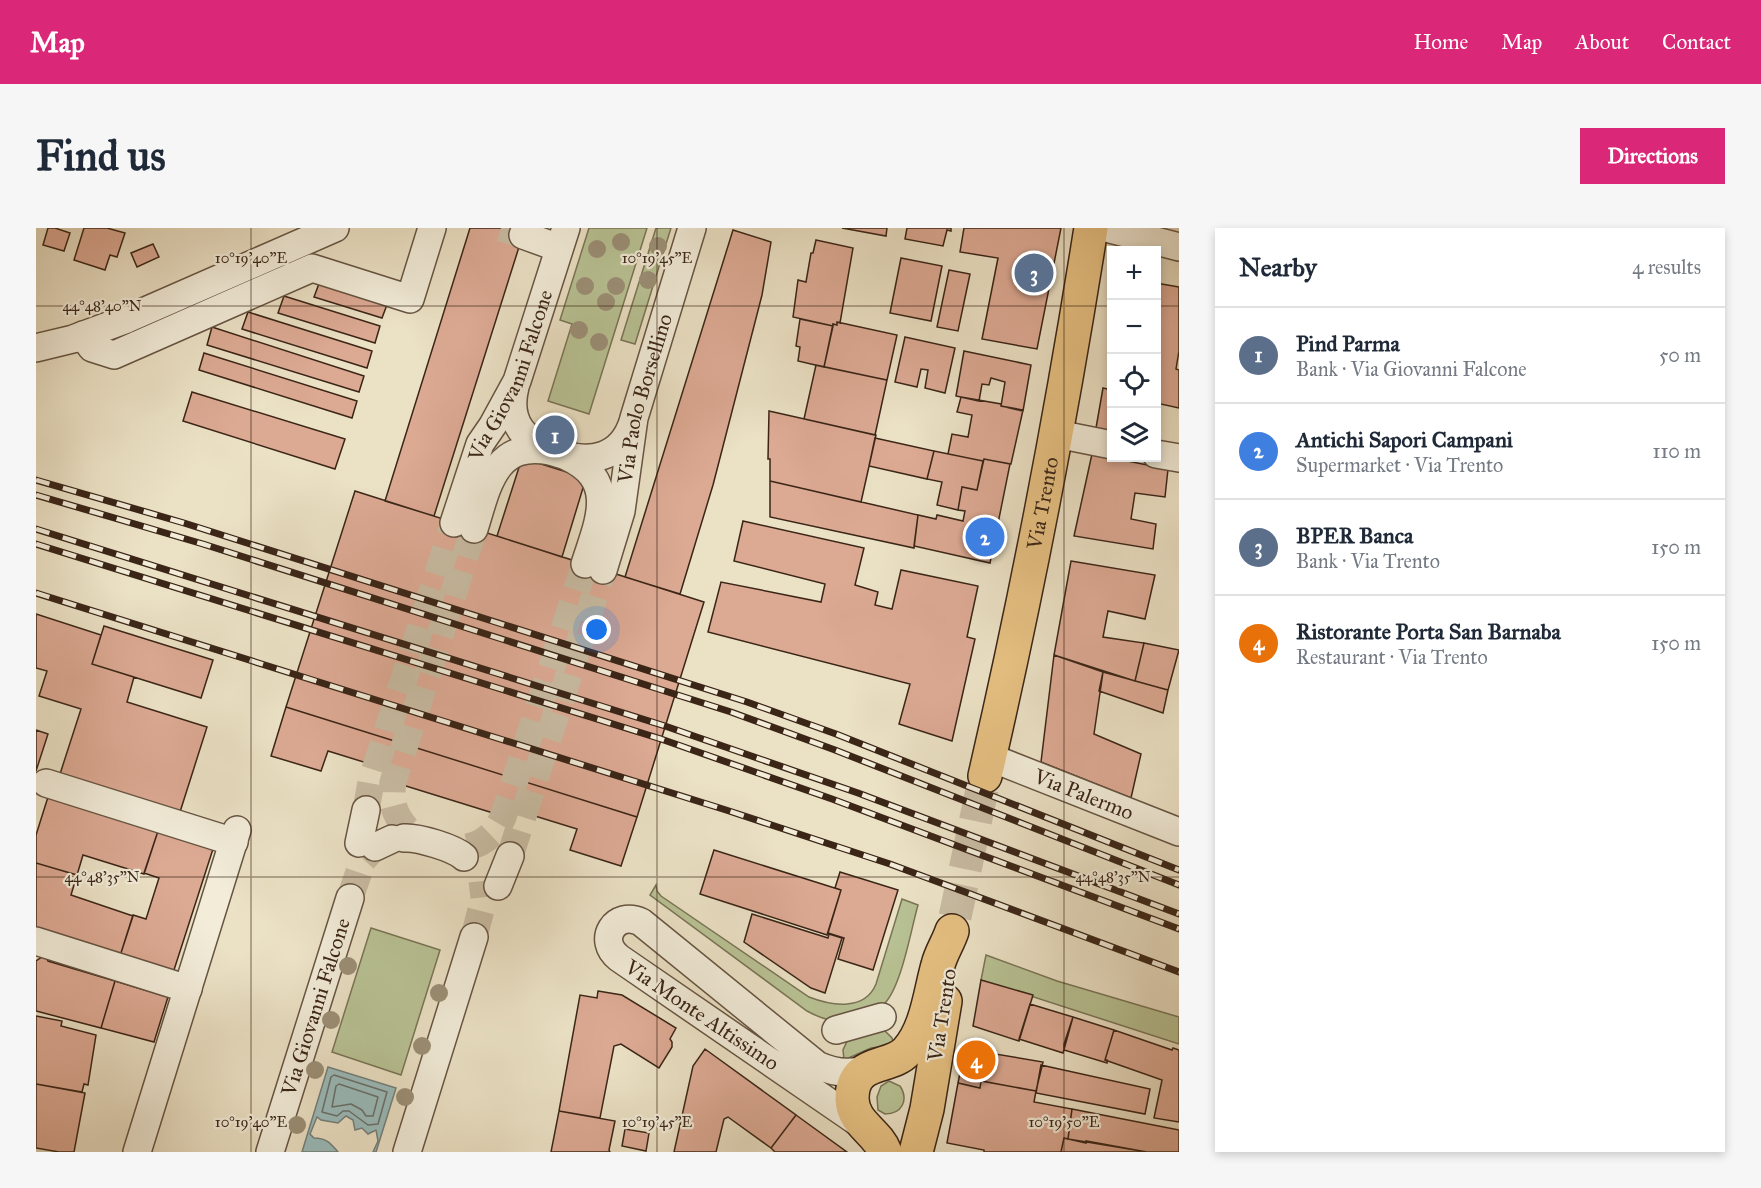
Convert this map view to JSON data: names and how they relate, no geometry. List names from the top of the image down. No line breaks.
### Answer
{"streets":{"main road":["Via Trento"],"street":["Via Giovanni Falcone","Via Paolo Borsellino","Via Palermo","Via Monte Altissimo"]},"crossings":[["Via Giovanni Falcone","Via Paolo Borsellino"],["Via Trento","Via Palermo"],["Via Trento","Via Monte Altissimo"]],"page":{"header":"Map","nav":["Home","Map","About","Contact"],"buttons":"Directions","title":"Find us","heading":["Nearby","4 results"],"map_buttons":["+","−"],"pins":["3","1","2","4"],"list":[{"mark":"1","name":"Pind Parma","note":"Bank · Via Giovanni Falcone","value":"50 m"},{"mark":"2","name":"Antichi Sapori Campani","note":"Supermarket · Via Trento","value":"110 m"},{"mark":"3","name":"BPER Banca","note":"Bank · Via Trento","value":"150 m"},{"mark":"4","name":"Ristorante Porta San Barnaba","note":"Restaurant · Via Trento","value":"150 m"}]},"coordinates":["10°19'40\"E","10°19'45\"E","44°48'40\"N","44°48'35\"N","10°19'50\"E"]}
